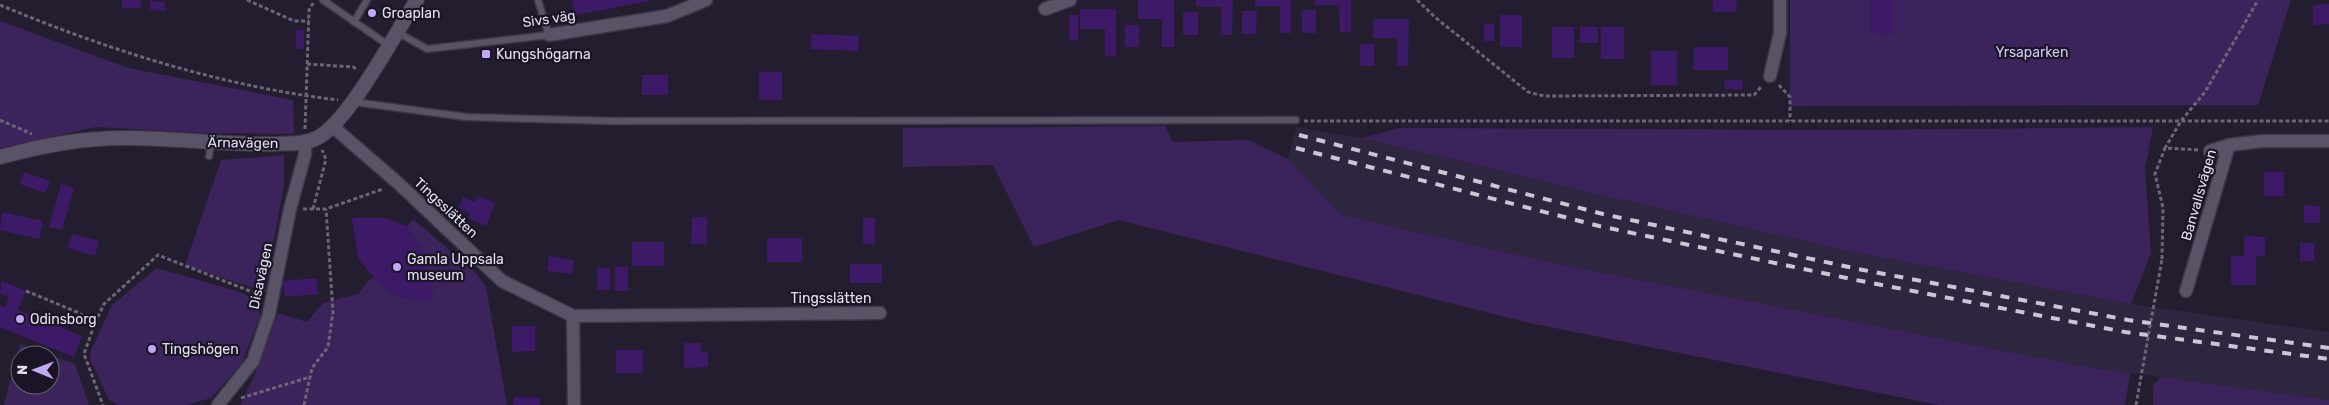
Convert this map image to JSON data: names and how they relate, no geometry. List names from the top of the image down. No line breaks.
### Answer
{"streets":{"street":["Sivs väg","Ärnavägen","Banvallsvägen","Tingsslätten","Disavägen"]},"crossings":[["Sivs väg","Ärnavägen"],["Ärnavägen","Tingsslätten"],["Ärnavägen","Disavägen"]],"parks":["Yrsaparken"],"places":{"other":["Groaplan","Gamla Uppsala museum","Odinsborg","Tingshögen"],"transit":["Kungshögarna"]},"north":"left"}
